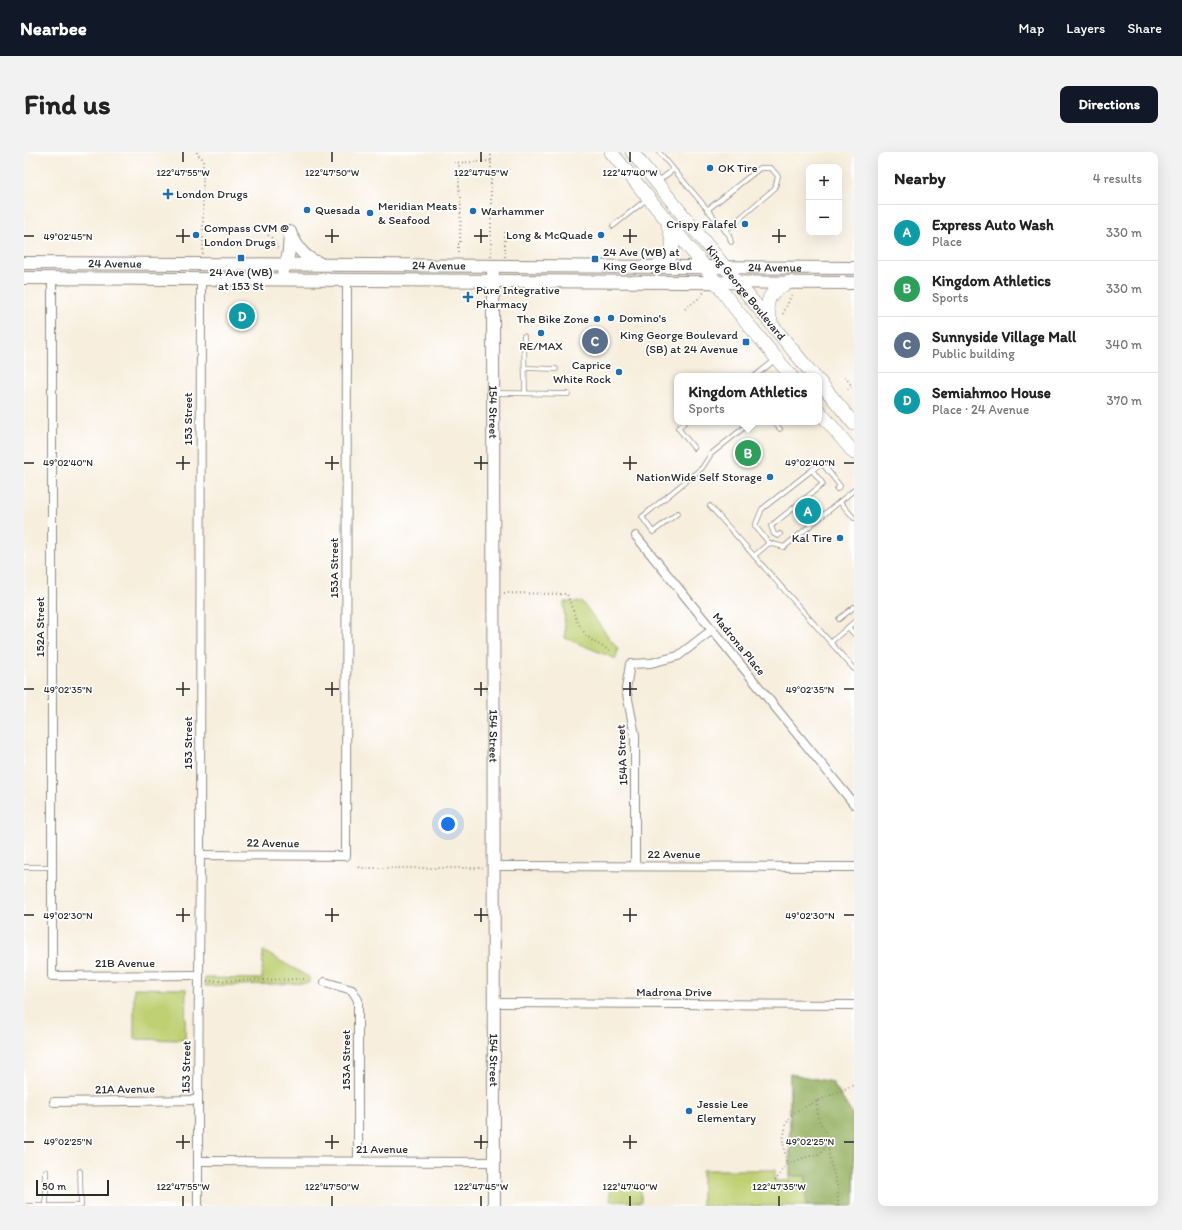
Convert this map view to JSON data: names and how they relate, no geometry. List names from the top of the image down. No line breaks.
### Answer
{"streets":{"main road":["24 Avenue","King George Boulevard","154 Street"],"street":["153 Street","153A Street","152A Street","Madrona Place","154A Street","22 Avenue","21B Avenue","Madrona Drive","21A Avenue","21 Avenue"]},"crossings":[["24 Avenue","King George Boulevard"],["24 Avenue","154 Street"],["24 Avenue","153 Street"],["24 Avenue","153A Street"],["24 Avenue","152A Street"],["154 Street","22 Avenue"],["154 Street","Madrona Drive"],["154 Street","21 Avenue"],["153 Street","22 Avenue"],["153 Street","21B Avenue"],["153 Street","21A Avenue"],["153 Street","21 Avenue"],["153A Street","22 Avenue"],["153A Street","21 Avenue"],["152A Street","21B Avenue"],["Madrona Place","154A Street"],["154A Street","22 Avenue"]],"places":{"other":["OK Tire","Quesada","Warhammer","Meridian Meats & Seafood","Crispy Falafel","Compass CVM @ London Drugs","Long & McQuade","Domino's","The Bike Zone","RE/MAX","Caprice White Rock","NationWide Self Storage","Kal Tire","Jessie Lee Elementary"],"health":["London Drugs","Pure Integrative Pharmacy"],"transit":["24 Ave (WB) at 153 St","24 Ave (WB) at King George Blvd","King George Boulevard (SB) at 24 Avenue"]},"scale_bar":"50 m","page":{"header":"Nearbee","nav":["Map","Layers","Share"],"buttons":"Directions","title":"Find us","heading":["Nearby","4 results"],"map_buttons":["+","−"],"list":[{"mark":"A","name":"Express Auto Wash","note":"Place","value":"330 m"},{"mark":"B","name":"Kingdom Athletics","note":"Sports","value":"330 m"},{"mark":"C","name":"Sunnyside Village Mall","note":"Public building","value":"340 m"},{"mark":"D","name":"Semiahmoo House","note":"Place · 24 Avenue","value":"370 m"}],"pins":["D","C","B","A"],"popup":["Kingdom Athletics","Sports"],"scale":"50 m"},"coordinates":["122°47'55\"W","122°47'50\"W","122°47'45\"W","122°47'40\"W","49°02'45\"N","49°02'40\"N","49°02'35\"N","49°02'30\"N","49°02'25\"N","122°47'35\"W"]}
